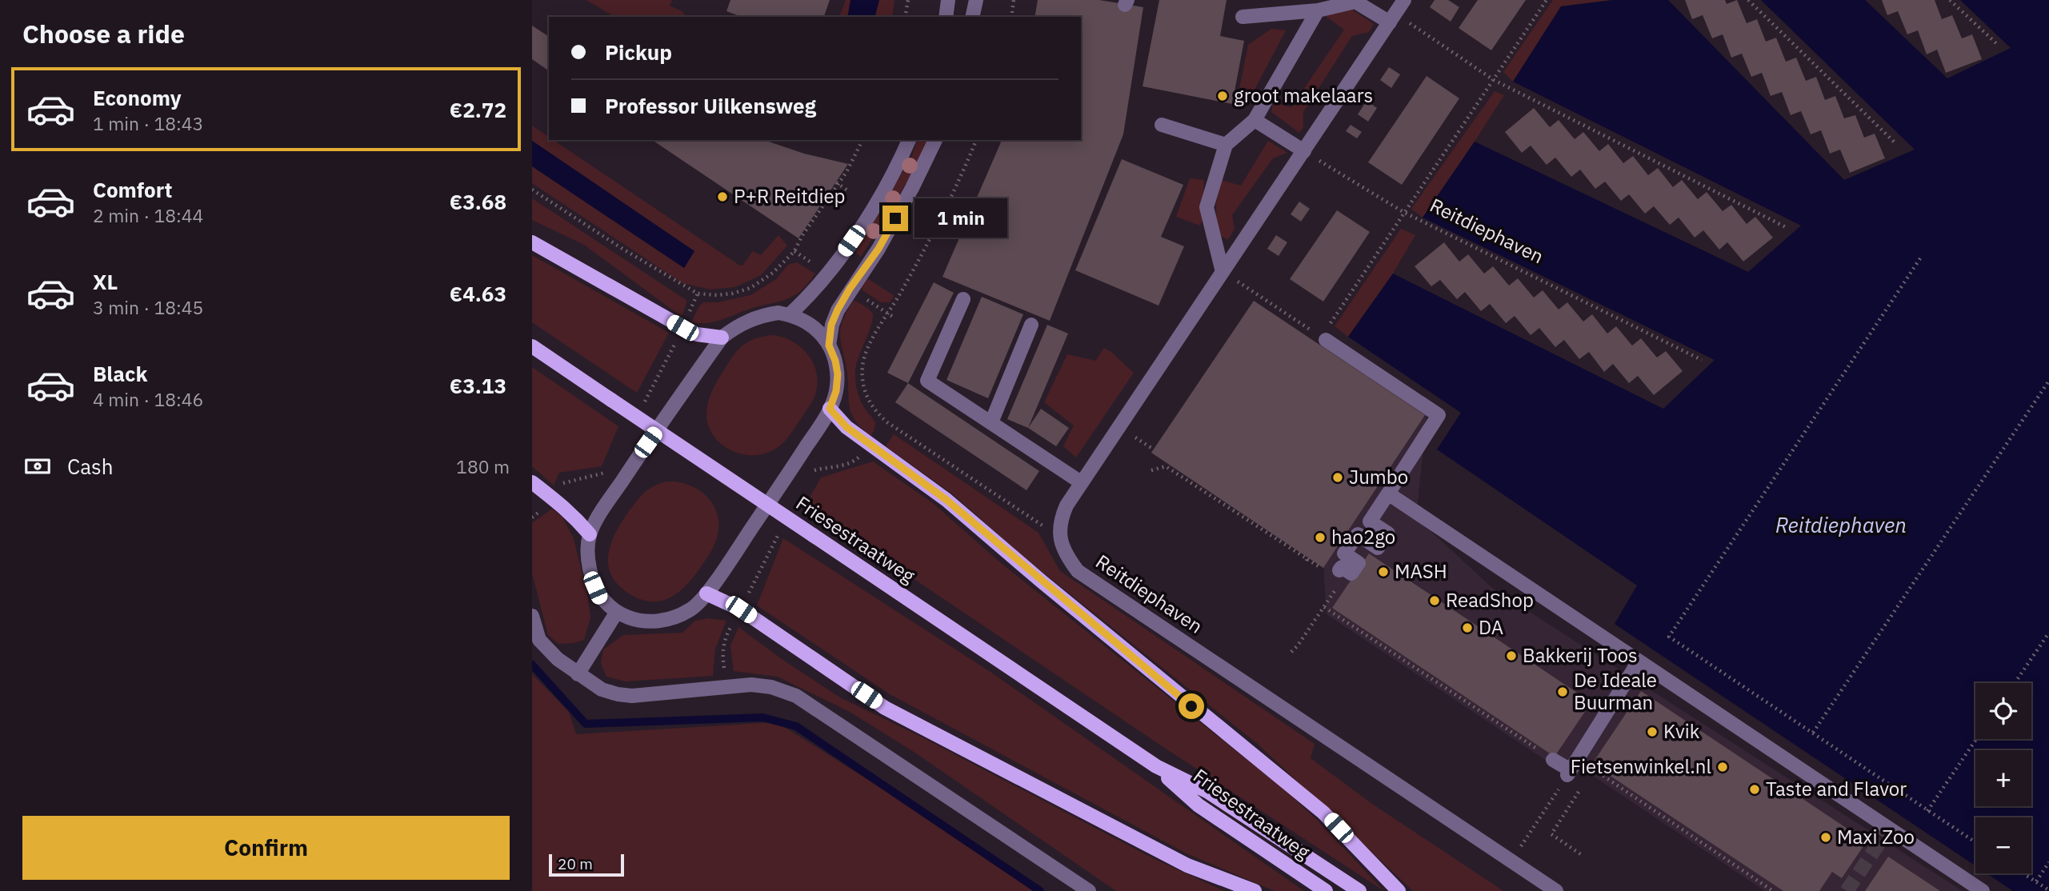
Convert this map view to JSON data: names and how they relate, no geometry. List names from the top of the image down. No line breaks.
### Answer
{"streets":{"main road":["Friesestraatweg"],"street":["Reitdiephaven"]},"water":["Reitdiephaven"],"places":["groot makelaars","P+R Reitdiep","Jumbo","hao2go","MASH","ReadShop","DA","Bakkerij Toos","De Ideale Buurman","Kvik","Fietsenwinkel.nl","Taste and Flavor","Maxi Zoo"],"scale_bar":"20 m","page":{"heading":"Choose a ride","banner":["Pickup","Professor Uilkensweg"],"list":[{"name":"Economy","note":"1 min · 18:43","value":"€2.72"},{"name":"Comfort","note":"2 min · 18:44","value":"€3.68"},{"name":"XL","note":"3 min · 18:45","value":"€4.63"},{"name":"Black","note":"4 min · 18:46","value":"€3.13"}],"bubble":"1 min","pay":["Cash","180 m"],"map_buttons":["+","−"],"buttons":"Confirm","scale":"20 m"}}
